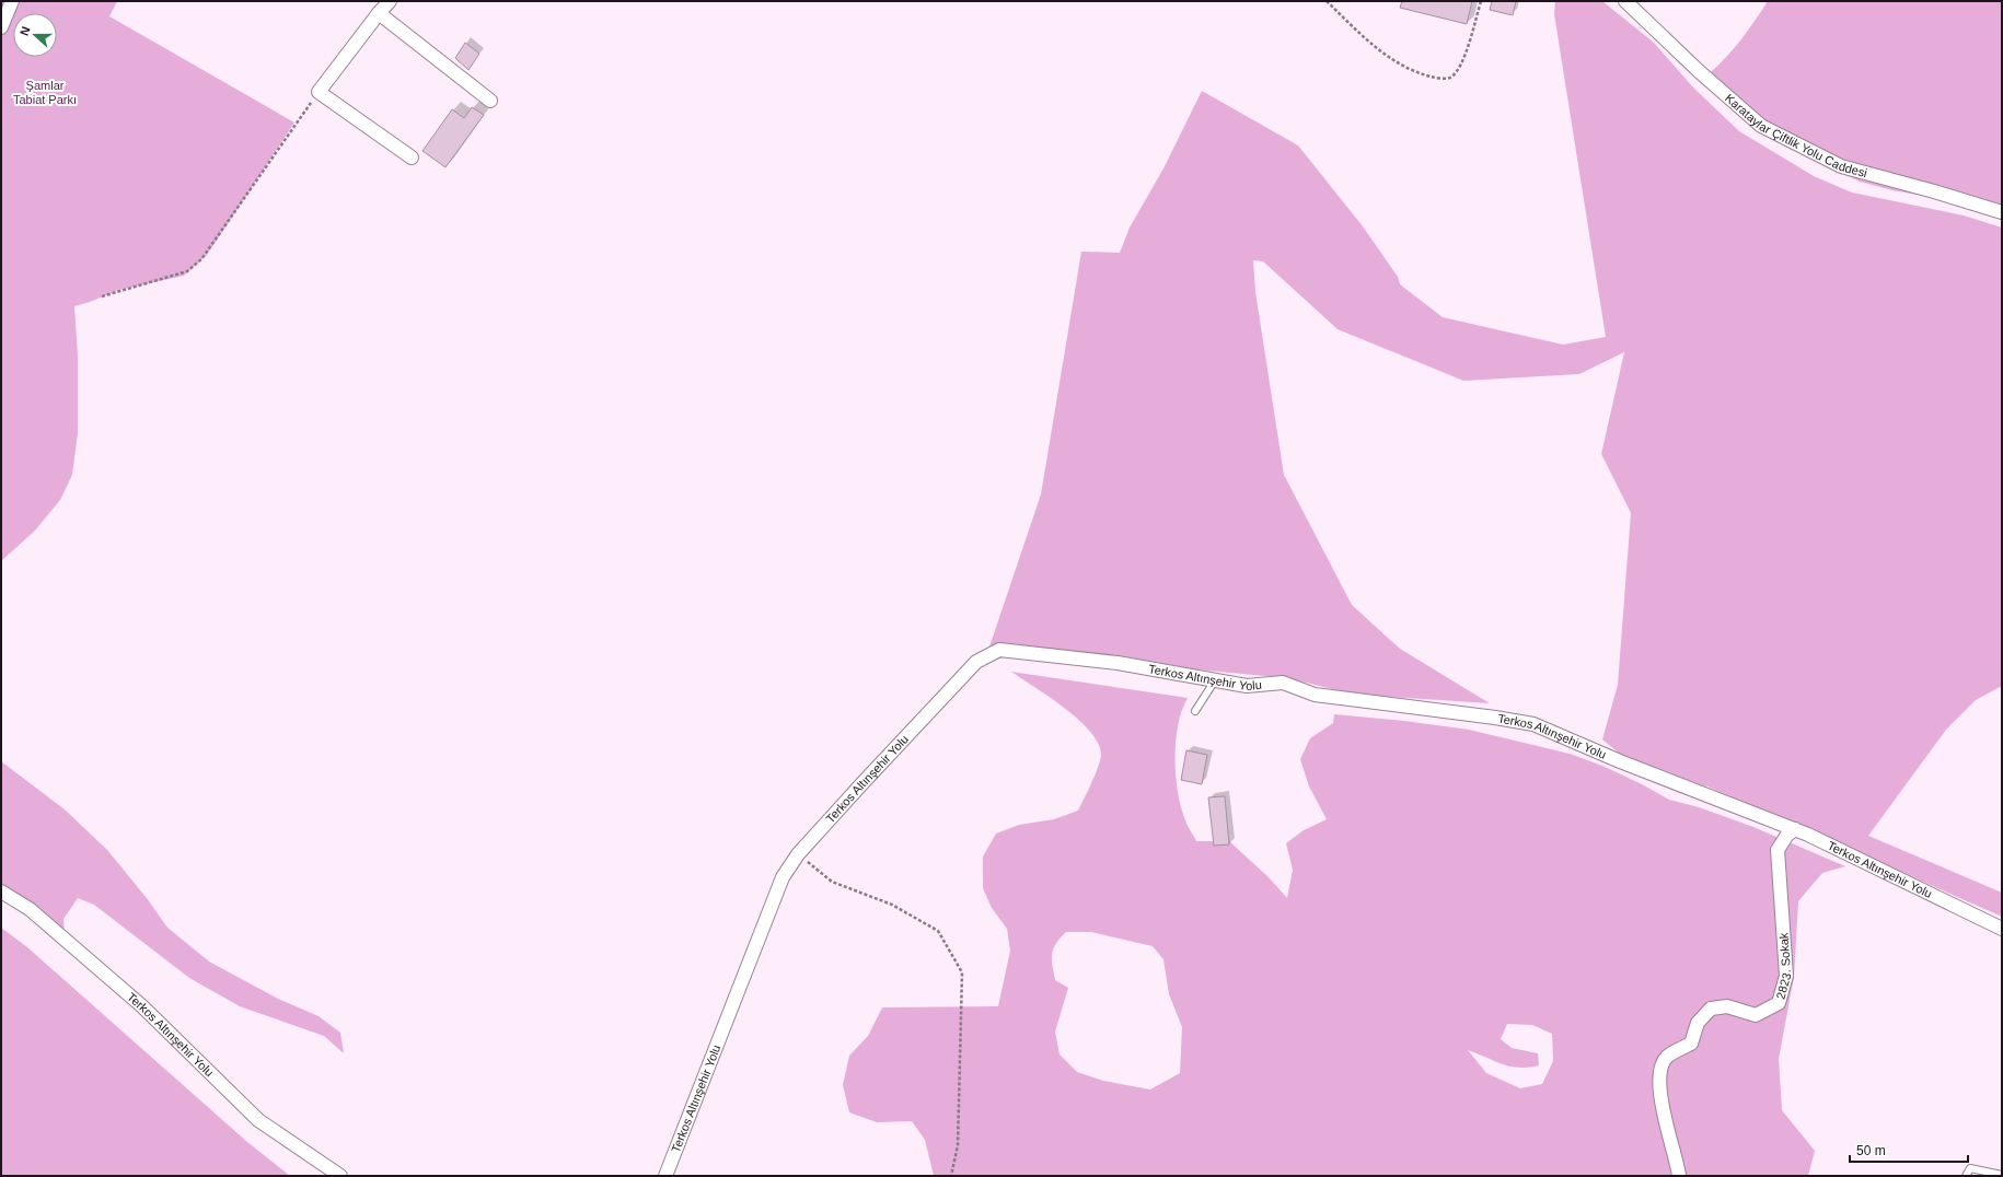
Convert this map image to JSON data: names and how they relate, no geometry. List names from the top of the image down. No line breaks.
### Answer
{"streets":{"street":["Karataylar Çiftlik Yolu Caddesi","Terkos Altınşehir Yolu","2823. Sokak"]},"crossings":[["Terkos Altınşehir Yolu","2823. Sokak"]],"parks":["Şamlar Tabiat Parkı"],"scale_bar":"50 m","north":"left"}
